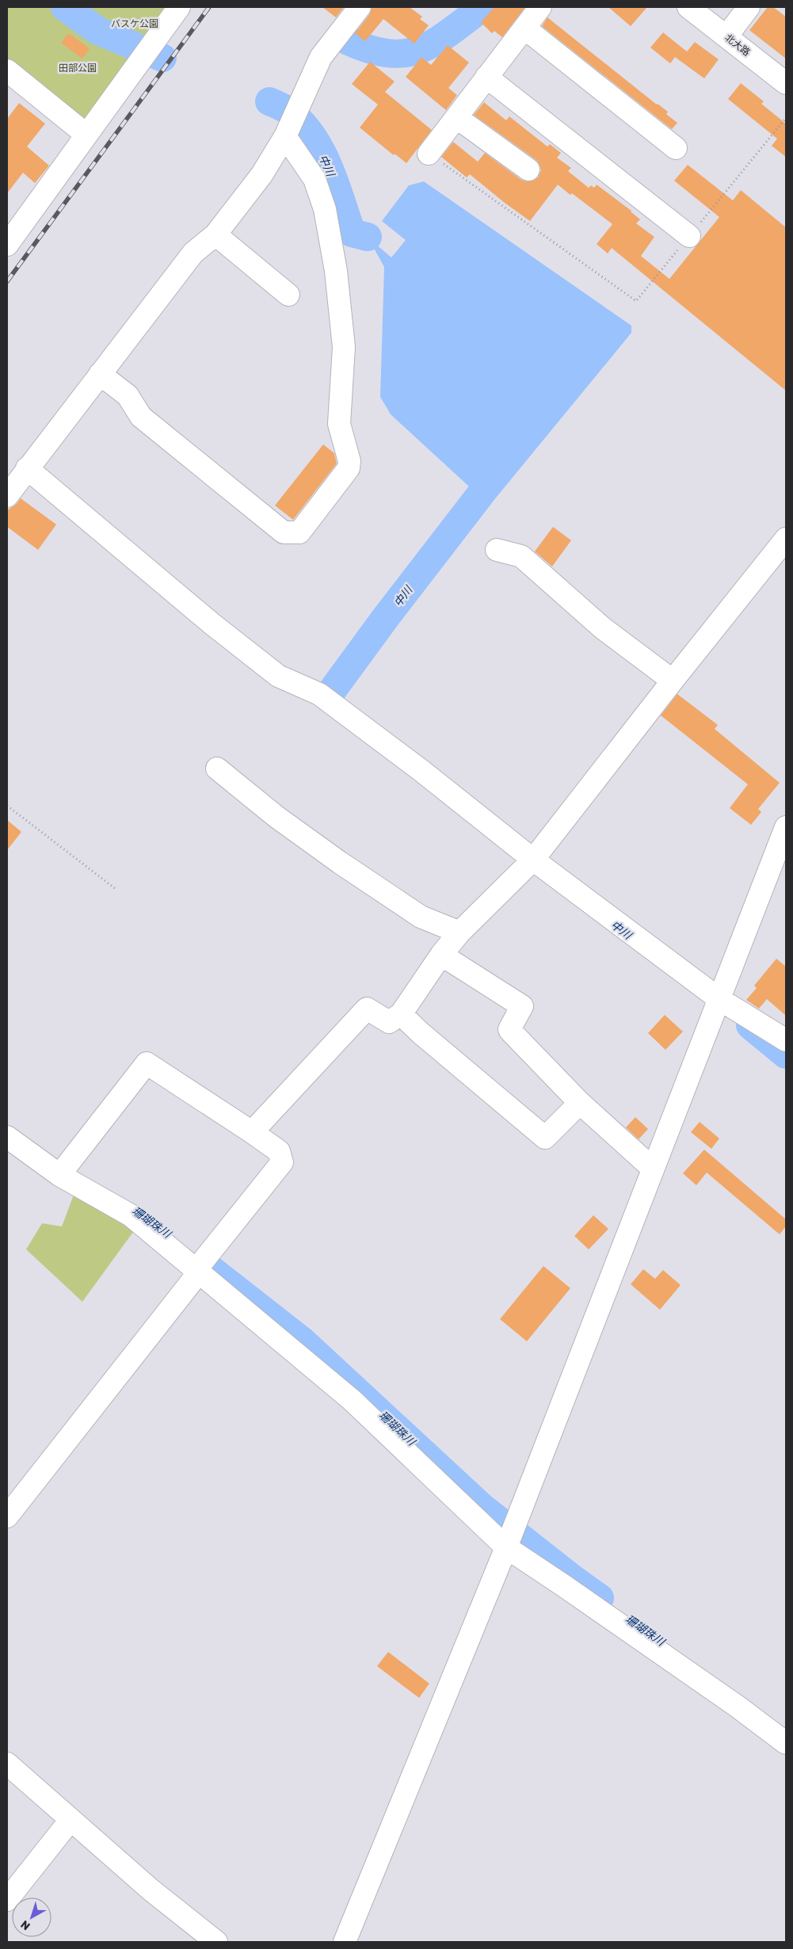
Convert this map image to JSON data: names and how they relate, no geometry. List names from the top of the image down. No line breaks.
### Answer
{"streets":{"street":["北大路"]},"water":["中川","珊瑚珠川"],"parks":["バスケ公園","田部公園"],"north":"bottom left"}
